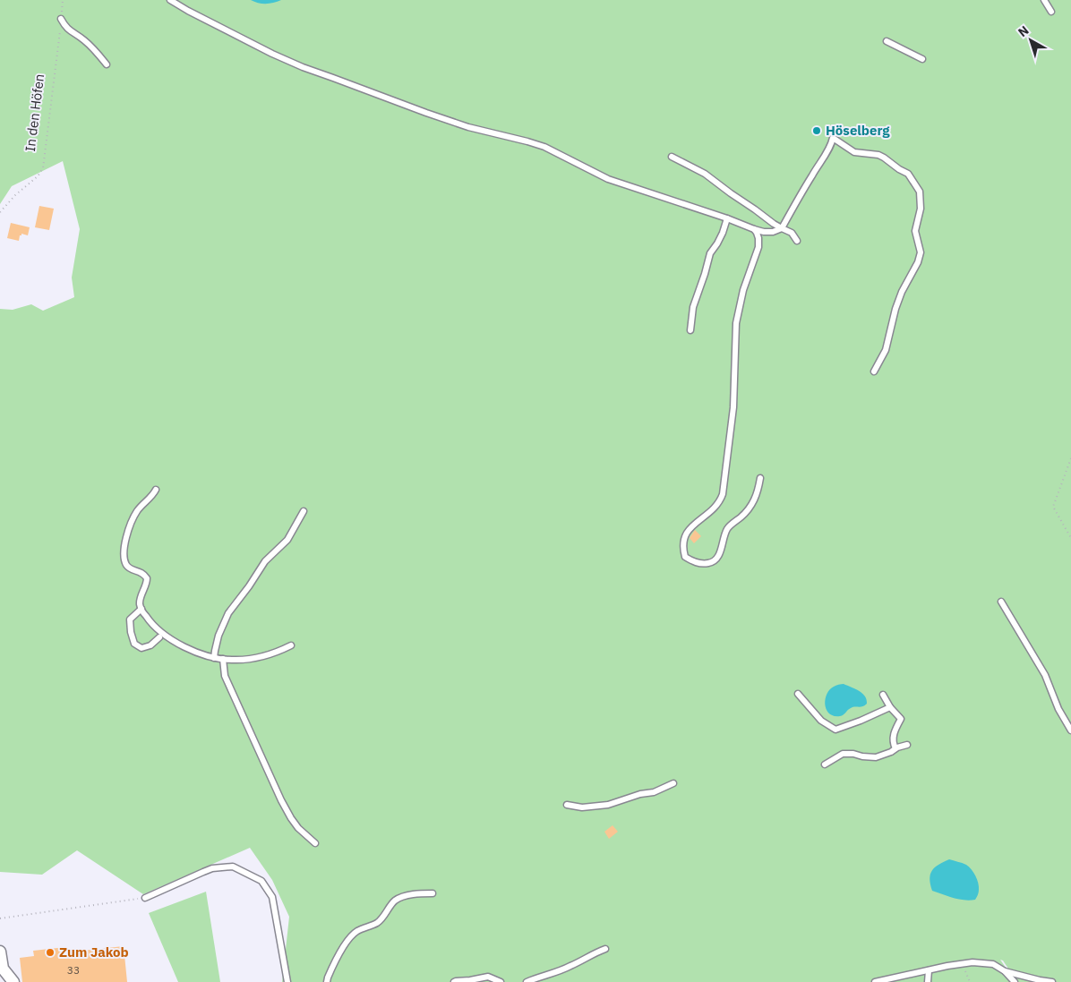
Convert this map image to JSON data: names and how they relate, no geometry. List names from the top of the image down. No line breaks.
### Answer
{"streets":{"path":["In den Höfen"]},"places":["Höselberg","Zum Jakob"],"house_numbers":["33"],"north":"top left"}
